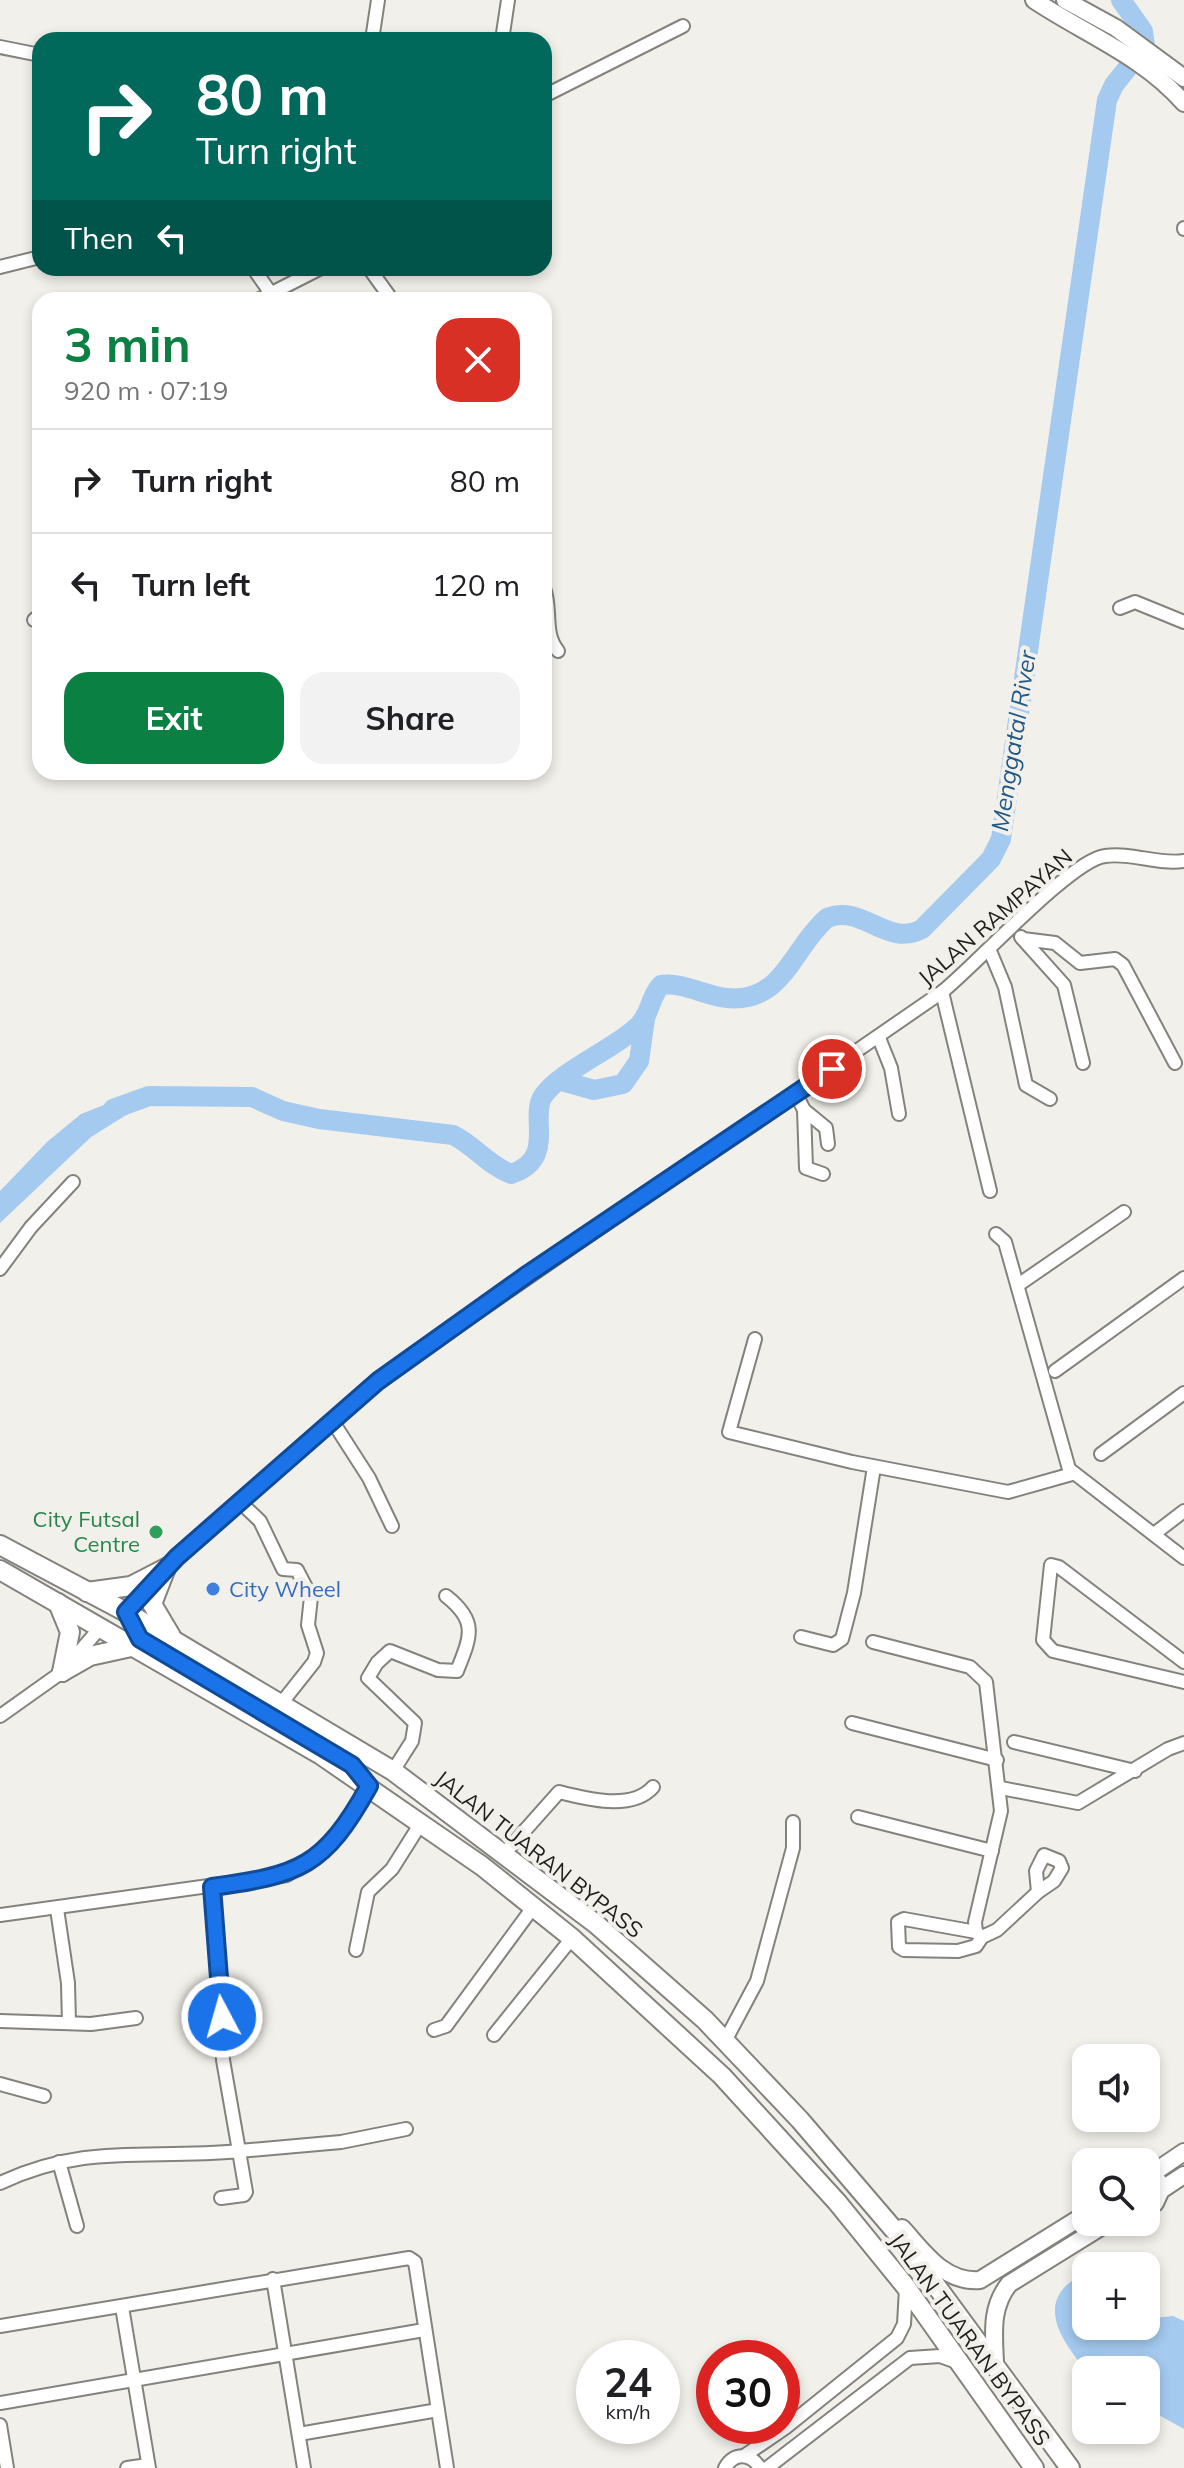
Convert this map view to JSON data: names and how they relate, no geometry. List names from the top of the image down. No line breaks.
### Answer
{"streets":{"highway":["JALAN TUARAN BYPASS"],"street":["JALAN RAMPAYAN"]},"crossings":[["JALAN RAMPAYAN","JALAN TUARAN BYPASS"]],"water":["Menggatal River"],"places":["City Futsal Centre","City Wheel"],"page":{"turn":["80 m","Turn right"],"then":"Then","heading":["3 min","920 m · 07:19"],"list":[{"name":"Turn right","value":"80 m"},{"name":"Turn left","value":"120 m"}],"buttons":["Exit","Share"],"map_buttons":["+","−"],"speed":"24 km/h","limit":"30"}}
